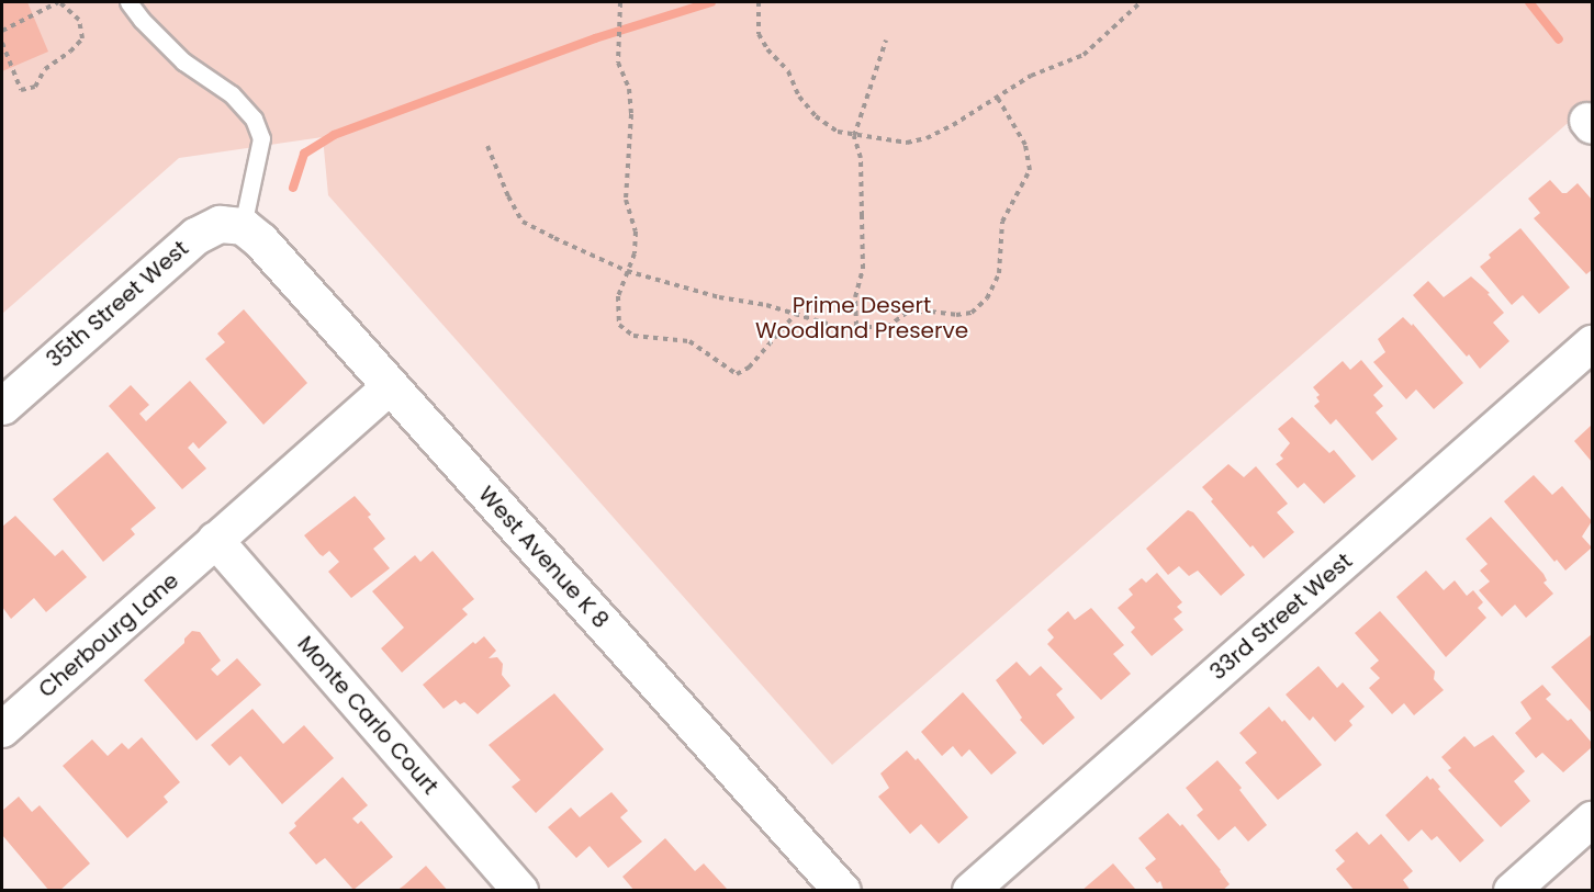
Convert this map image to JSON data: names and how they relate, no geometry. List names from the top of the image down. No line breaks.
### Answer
{"streets":{"street":["35th Street West","West Avenue K 8","33rd Street West","Cherbourg Lane","Monte Carlo Court"]},"crossings":[["35th Street West","West Avenue K 8"],["West Avenue K 8","Cherbourg Lane"],["Cherbourg Lane","Monte Carlo Court"]],"parks":["Prime Desert Woodland Preserve"]}
